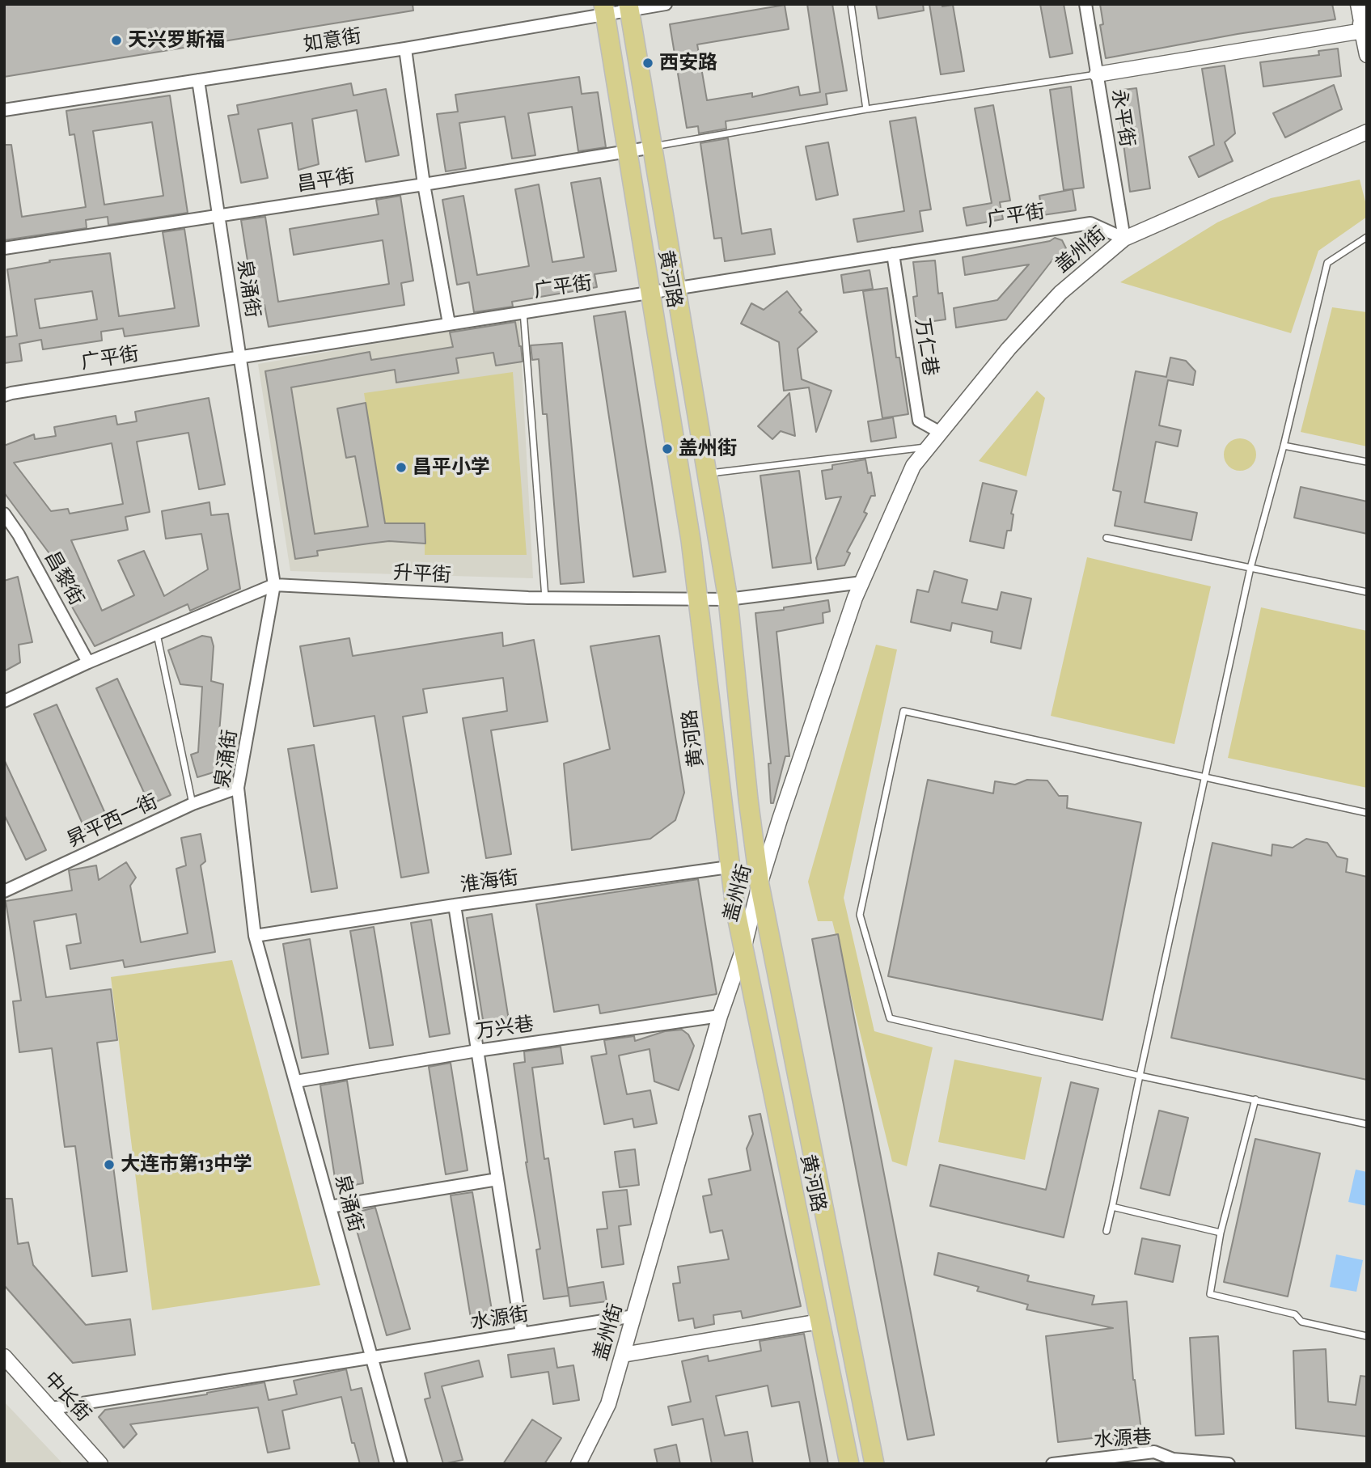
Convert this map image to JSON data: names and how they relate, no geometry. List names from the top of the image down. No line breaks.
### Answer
{"streets":{"main road":["黄河路"],"street":["如意街","永平街","昌平街","广平街","盖州街","泉涌街","万仁巷","升平街","昌黎街","昇平西一街","淮海街","万兴巷","水源街","中长街","水源巷"]},"crossings":[["如意街","黄河路"],["如意街","泉涌街"],["永平街","广平街"],["永平街","盖州街"],["昌平街","黄河路"],["昌平街","泉涌街"],["广平街","盖州街"],["广平街","黄河路"],["广平街","泉涌街"],["广平街","万仁巷"],["盖州街","黄河路"],["盖州街","万仁巷"],["盖州街","升平街"],["盖州街","万兴巷"],["盖州街","水源街"],["黄河路","升平街"],["黄河路","淮海街"],["泉涌街","升平街"],["泉涌街","昇平西一街"],["泉涌街","淮海街"],["泉涌街","万兴巷"],["泉涌街","水源街"],["升平街","昌黎街"],["水源街","中长街"]],"places":["天兴罗斯福","西安路","盖州街","昌平小学","大连市第13中学"]}
